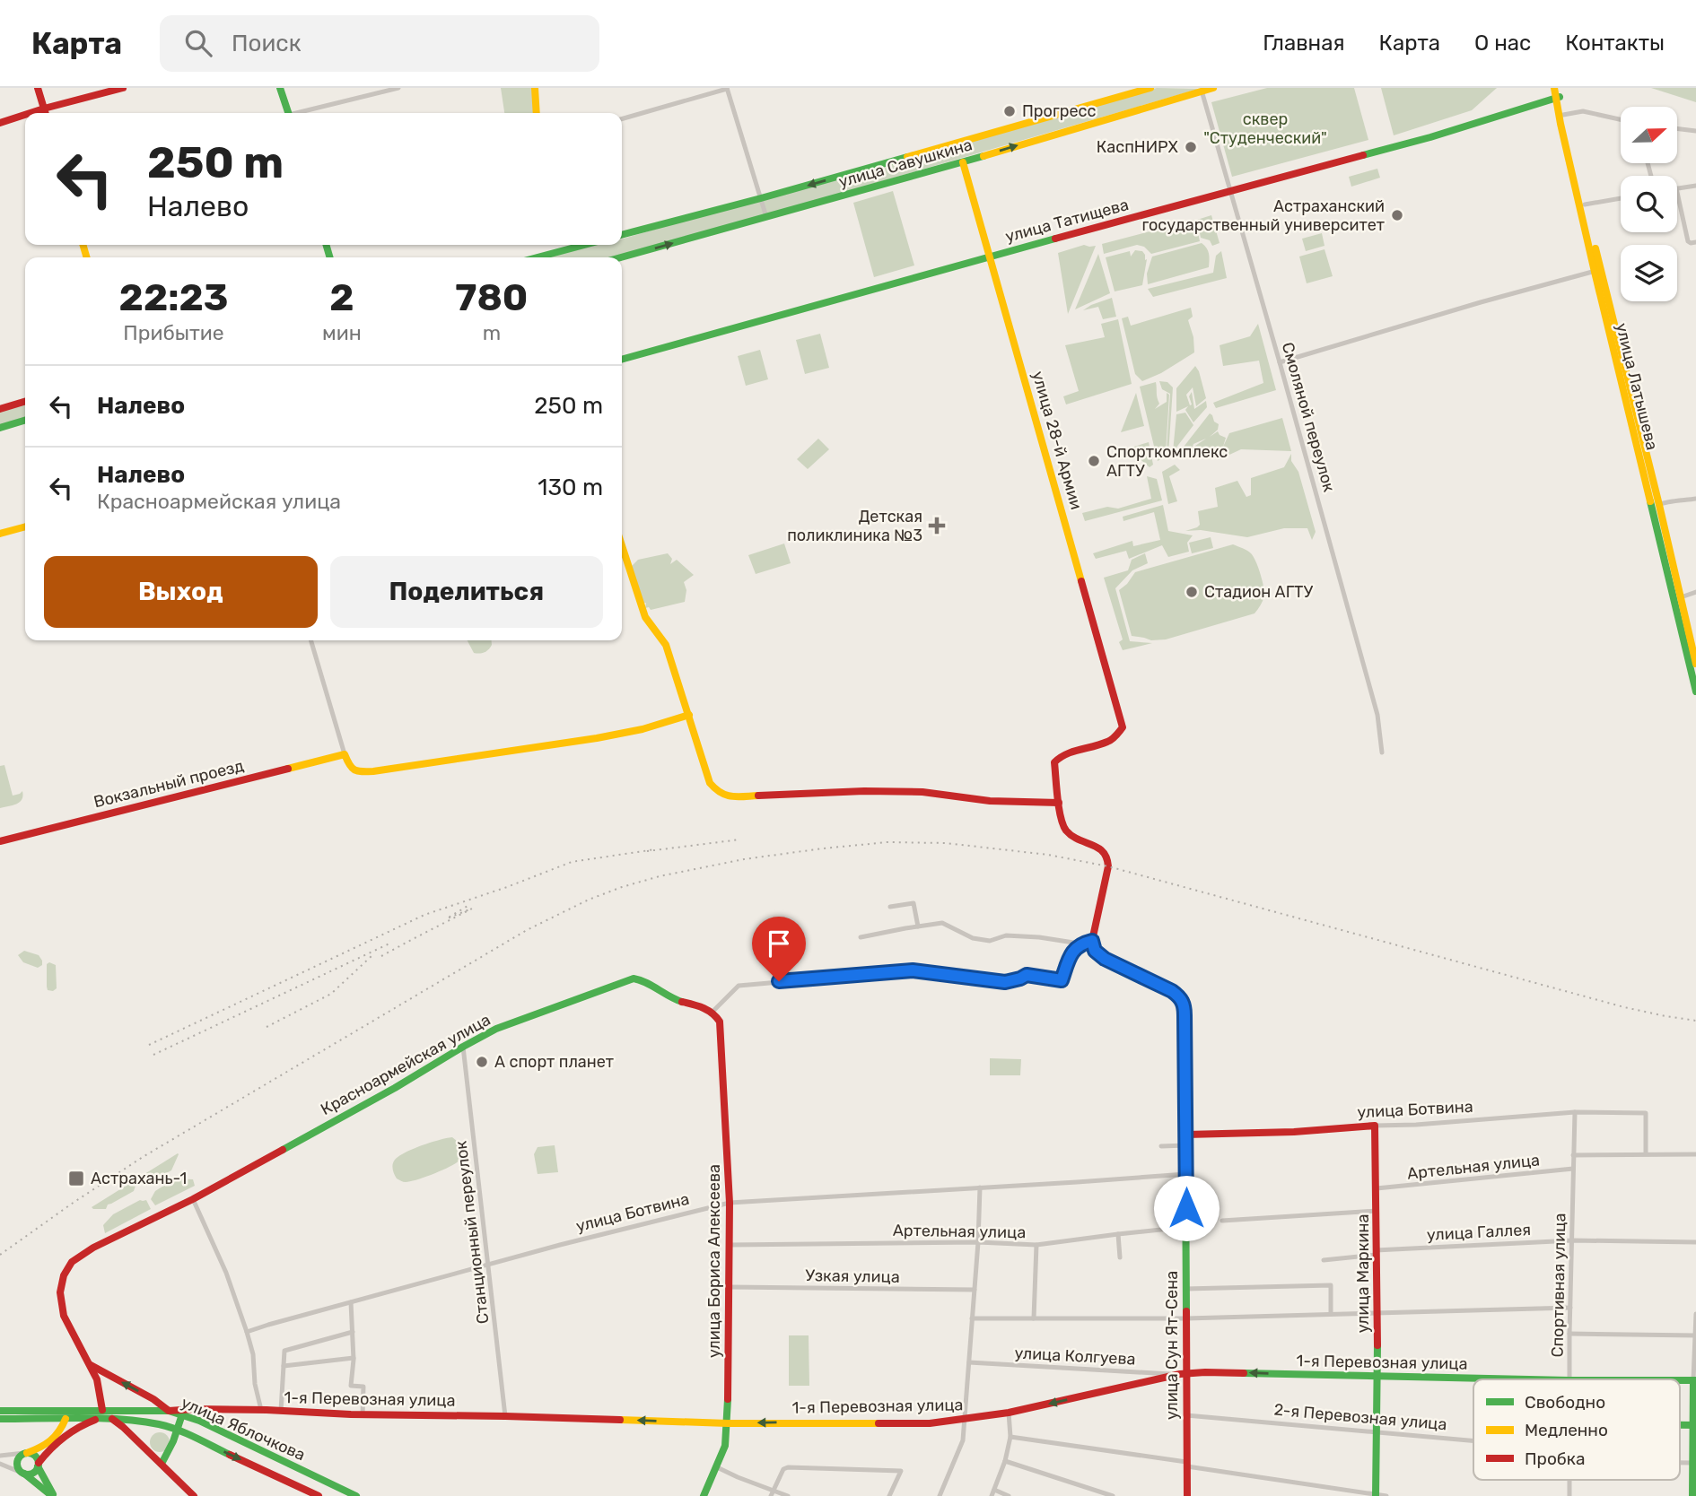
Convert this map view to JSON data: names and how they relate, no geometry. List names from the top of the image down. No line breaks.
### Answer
{"streets":{"main road":["улица Савушкина","улица Татищева","улица Латышева","улица 28-й Армии","Вокзальный проезд","Красноармейская улица","улица Ботвина","улица Бориса Алексеева","улица Маркина","улица Сун Ят-Сена","1-я Перевозная улица","улица Яблочкова"],"street":["Смоляной переулок","Артельная улица","Станционный переулок","улица Галлея","Узкая улица","Спортивная улица","улица Колгуева","2-я Перевозная улица"]},"crossings":[["улица Савушкина","Смоляной переулок"],["улица Савушкина","улица 28-й Армии"],["улица Татищева","улица Латышева"],["улица Татищева","Смоляной переулок"],["улица Татищева","улица 28-й Армии"],["Красноармейская улица","Станционный переулок"],["Красноармейская улица","улица Бориса Алексеева"],["Красноармейская улица","улица Яблочкова"],["улица Ботвина","Станционный переулок"],["улица Ботвина","улица Бориса Алексеева"],["улица Ботвина","улица Маркина"],["улица Ботвина","Спортивная улица"],["улица Ботвина","улица Сун Ят-Сена"],["Артельная улица","улица Бориса Алексеева"],["Артельная улица","улица Маркина"],["Артельная улица","Спортивная улица"],["Артельная улица","улица Сун Ят-Сена"],["Станционный переулок","1-я Перевозная улица"],["улица Галлея","улица Маркина"],["улица Галлея","Спортивная улица"],["улица Бориса Алексеева","Узкая улица"],["улица Бориса Алексеева","1-я Перевозная улица"],["улица Маркина","1-я Перевозная улица"],["улица Маркина","2-я Перевозная улица"],["улица Сун Ят-Сена","улица Колгуева"],["улица Сун Ят-Сена","1-я Перевозная улица"],["улица Сун Ят-Сена","2-я Перевозная улица"],["улица Колгуева","1-я Перевозная улица"],["1-я Перевозная улица","улица Яблочкова"]],"one_way":["1-я Перевозная улица"],"parks":["сквер \"Студенческий\""],"places":{"other":["Прогресс","КаспНИРХ","Астраханский государственный университет","Спорткомплекс АГТУ","Стадион АГТУ","А спорт планет"],"health":["Детская поликлиника №3"],"transit":["Астрахань-1"]},"legend":["Свободно","Медленно","Пробка"],"north":"right","page":{"header":"Карта","search":"Поиск","nav":["Главная","Карта","О нас","Контакты"],"turn":["250 m","Налево"],"eta":["22:23","Прибытие","2","мин","780","m"],"list":[{"name":"Налево","value":"250 m"},{"name":"Налево","note":"Красноармейская улица","value":"130 m"}],"buttons":["Выход","Поделиться"]}}
